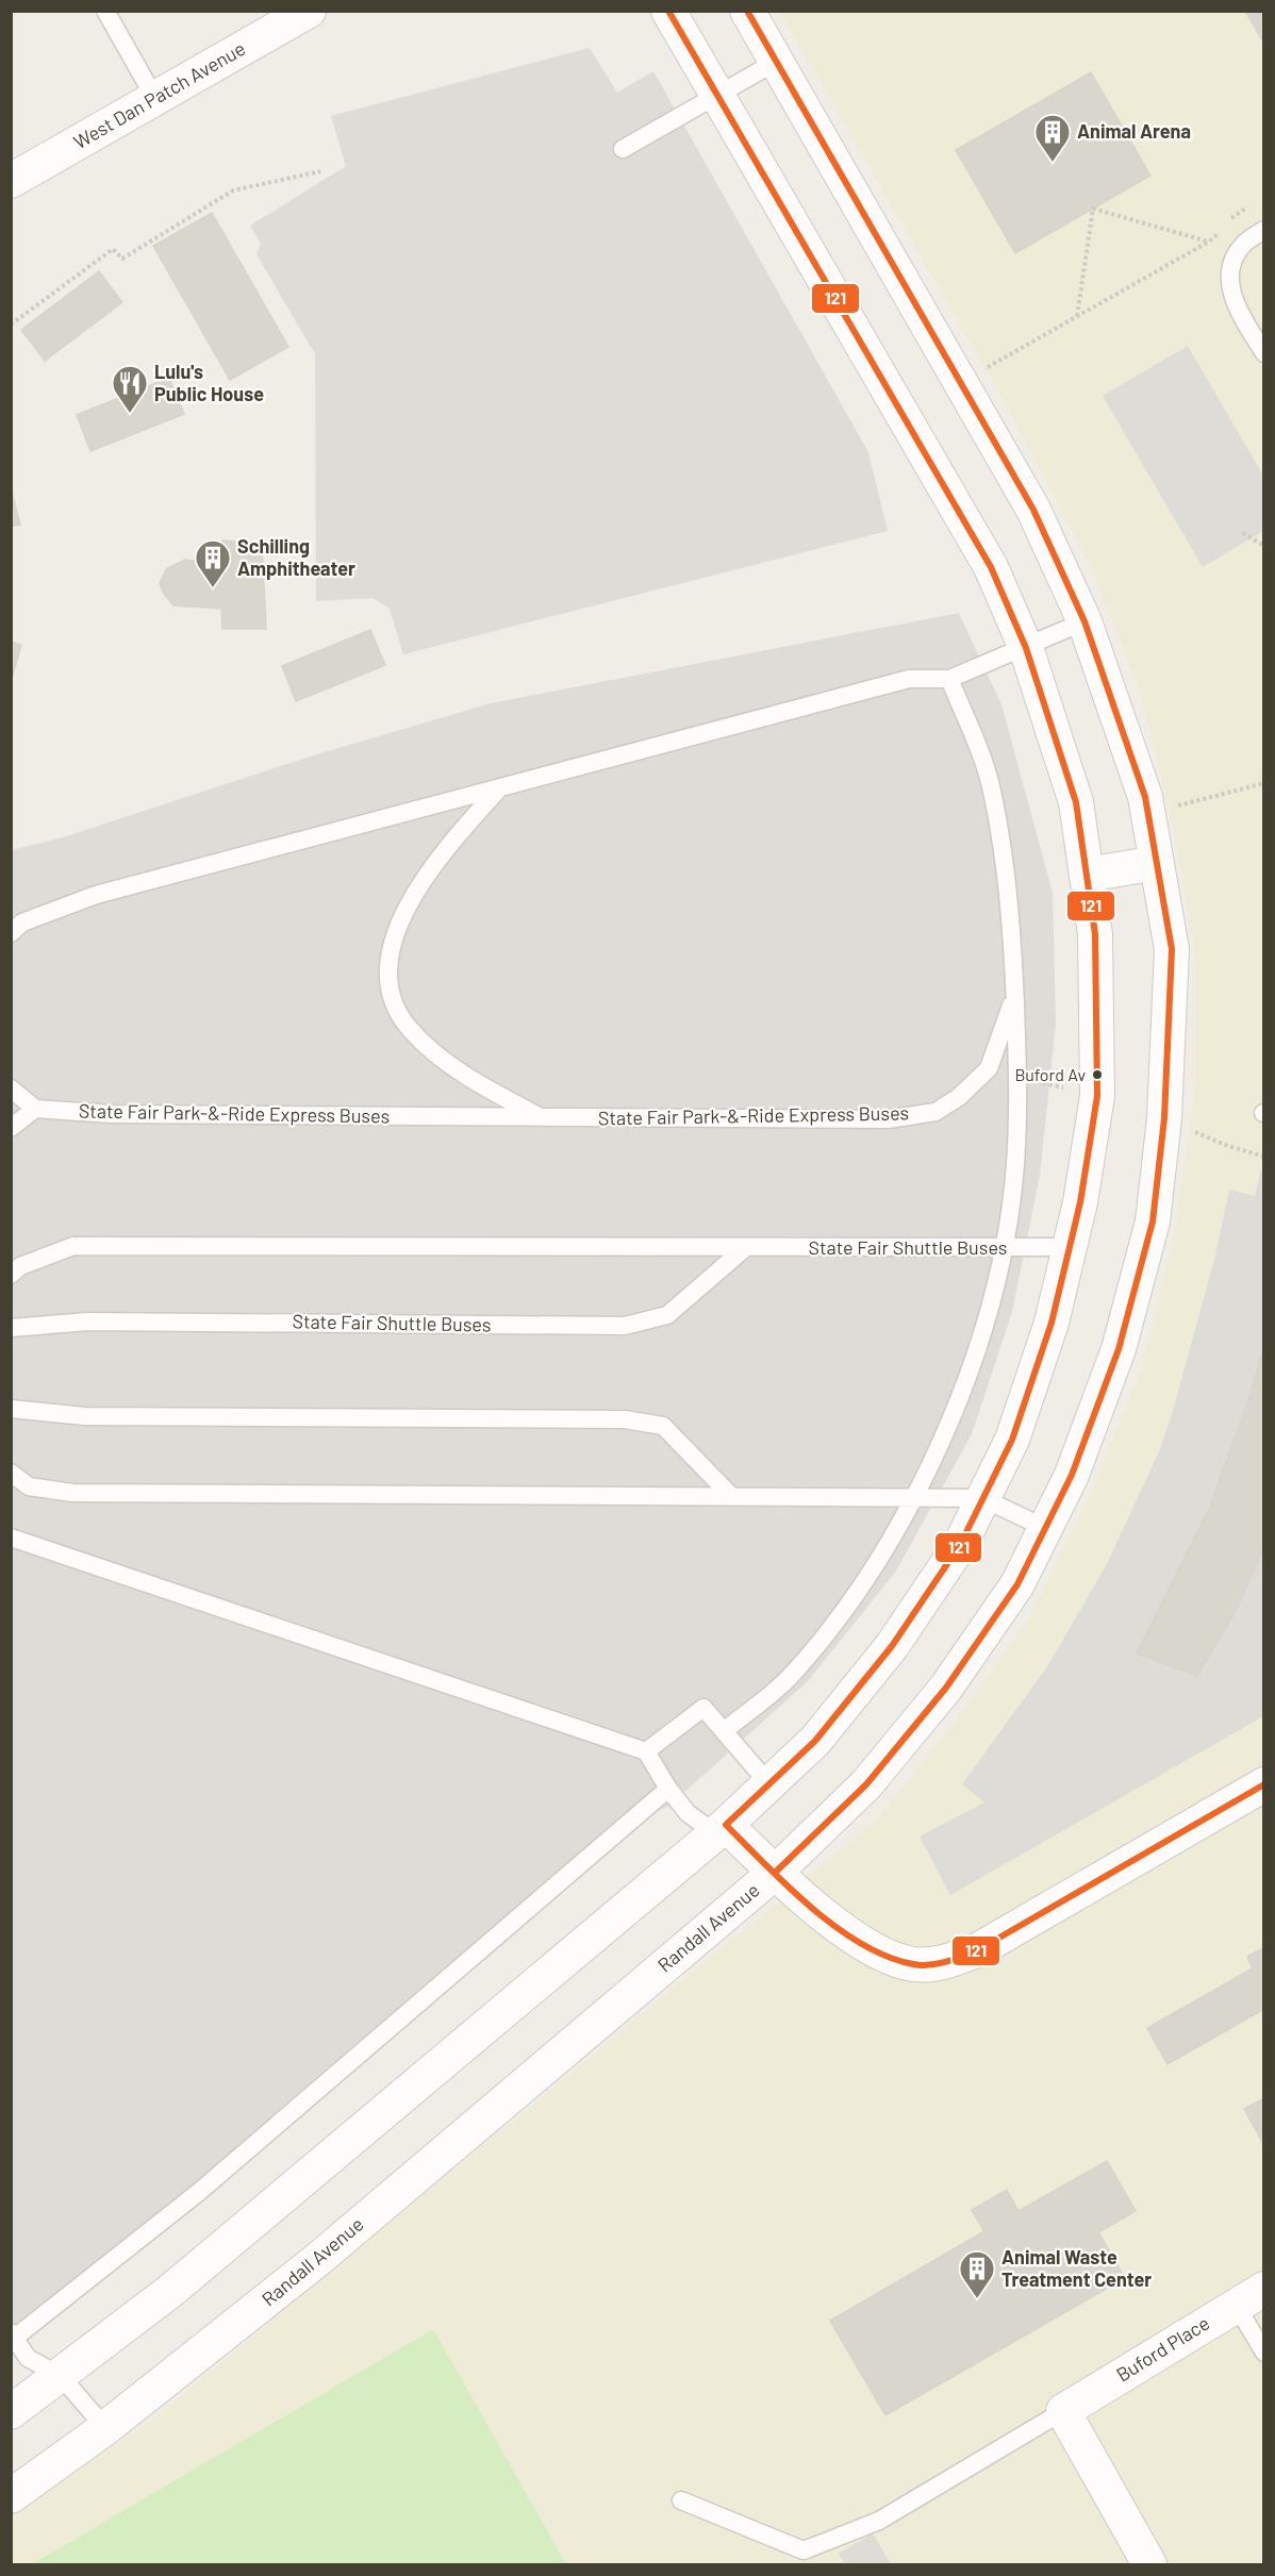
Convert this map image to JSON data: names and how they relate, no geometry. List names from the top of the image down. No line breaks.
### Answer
{"streets":{"street":["West Dan Patch Avenue","Randall Avenue","Buford Place"],"lane":["State Fair Park-&-Ride Express Buses","State Fair Shuttle Buses"]},"places":{"building":["Animal Arena","Schilling Amphitheater","Animal Waste Treatment Center"],"restaurant":["Lulu's Public House"],"other":["Buford Av"]},"lines":["transit line 121"]}
